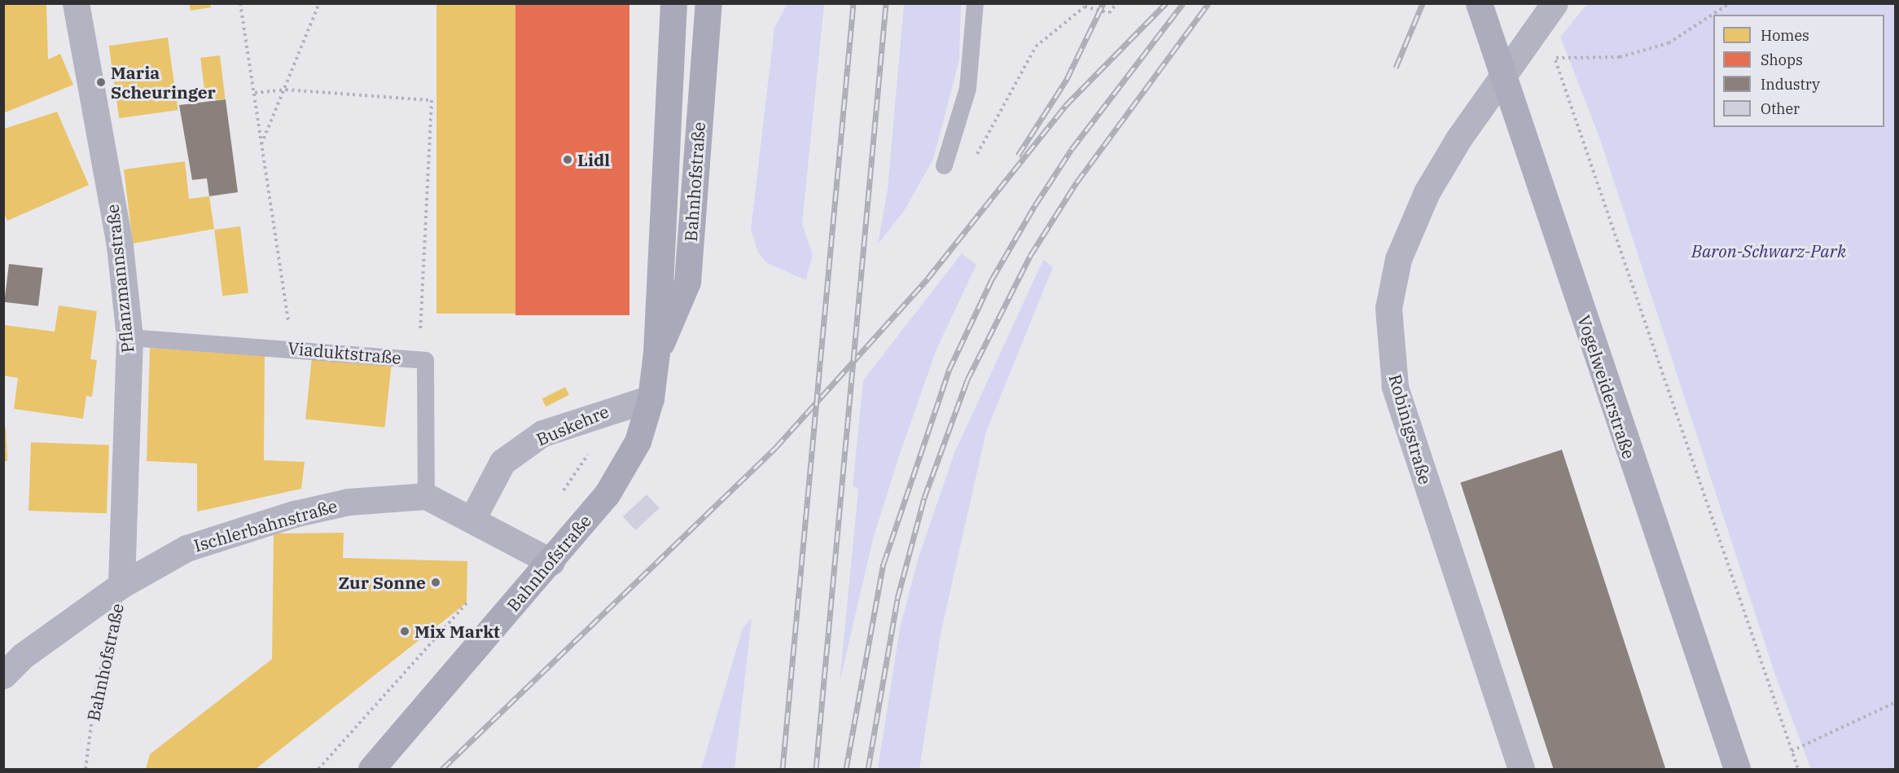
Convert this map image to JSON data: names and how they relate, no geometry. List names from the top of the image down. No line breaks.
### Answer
{"streets":{"main road":["Bahnhofstraße","Vogelweiderstraße"],"street":["Pflanzmannstraße","Buskehre","Robinigstraße","Ischlerbahnstraße"],"lane":["Viaduktstraße"]},"crossings":[["Bahnhofstraße","Pflanzmannstraße"],["Bahnhofstraße","Buskehre"],["Bahnhofstraße","Ischlerbahnstraße"],["Pflanzmannstraße","Viaduktstraße"],["Pflanzmannstraße","Ischlerbahnstraße"],["Viaduktstraße","Ischlerbahnstraße"],["Buskehre","Ischlerbahnstraße"]],"parks":["Baron-Schwarz-Park"],"places":["Maria Scheuringer","Lidl","Zur Sonne","Mix Markt"],"legend":["Homes","Shops","Industry","Other"]}
